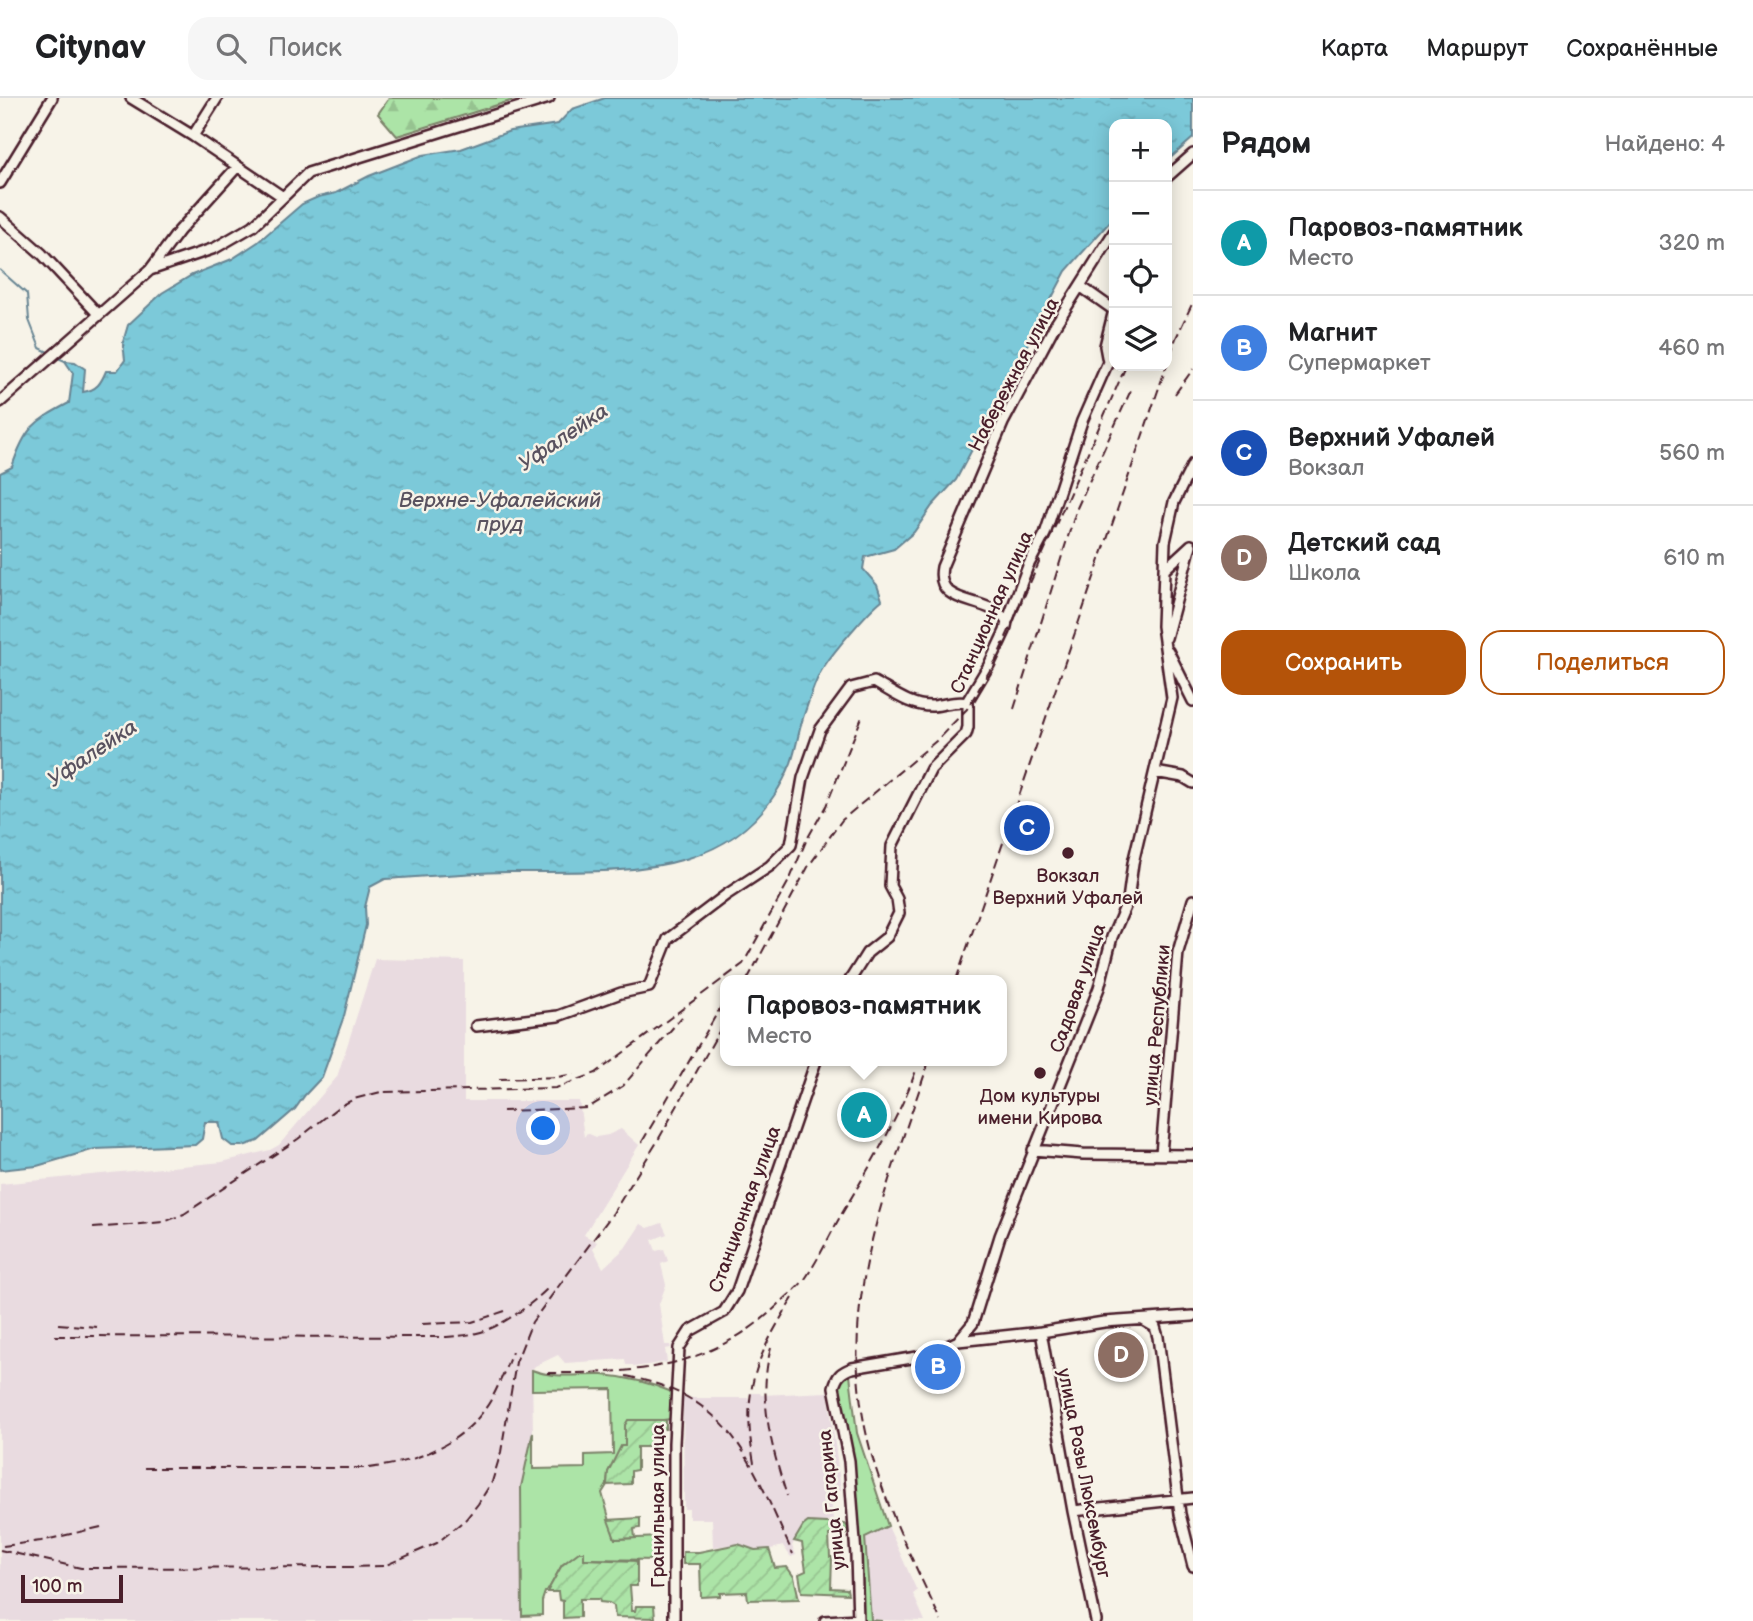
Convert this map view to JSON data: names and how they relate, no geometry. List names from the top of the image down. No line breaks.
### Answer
{"streets":{"street":["Набережная улица","Станционная улица","Садовая улица","улица Республики","улица Розы Люксембург","улица Гагарина","Гранильная улица"]},"crossings":[["Набережная улица","Станционная улица"],["Станционная улица","Гранильная улица"],["Садовая улица","улица Гагарина"]],"water":["Уфалейка","Верхне-Уфалейский пруд"],"places":["Вокзал Верхний Уфалей","Дом культуры имени Кирова"],"scale_bar":"100 m","page":{"header":"Citynav","search":"Поиск","nav":["Карта","Маршрут","Сохранённые"],"heading":["Рядом","Найдено: 4"],"map_buttons":["+","−"],"list":[{"mark":"A","name":"Паровоз-памятник","note":"Место","value":"320 m"},{"mark":"B","name":"Магнит","note":"Супермаркет","value":"460 m"},{"mark":"C","name":"Верхний Уфалей","note":"Вокзал","value":"560 m"},{"mark":"D","name":"Детский сад","note":"Школа","value":"610 m"}],"buttons":["Сохранить","Поделиться"],"pins":["C","A","D","B"],"popup":["Паровоз-памятник","Место"],"scale":"100 m"}}
